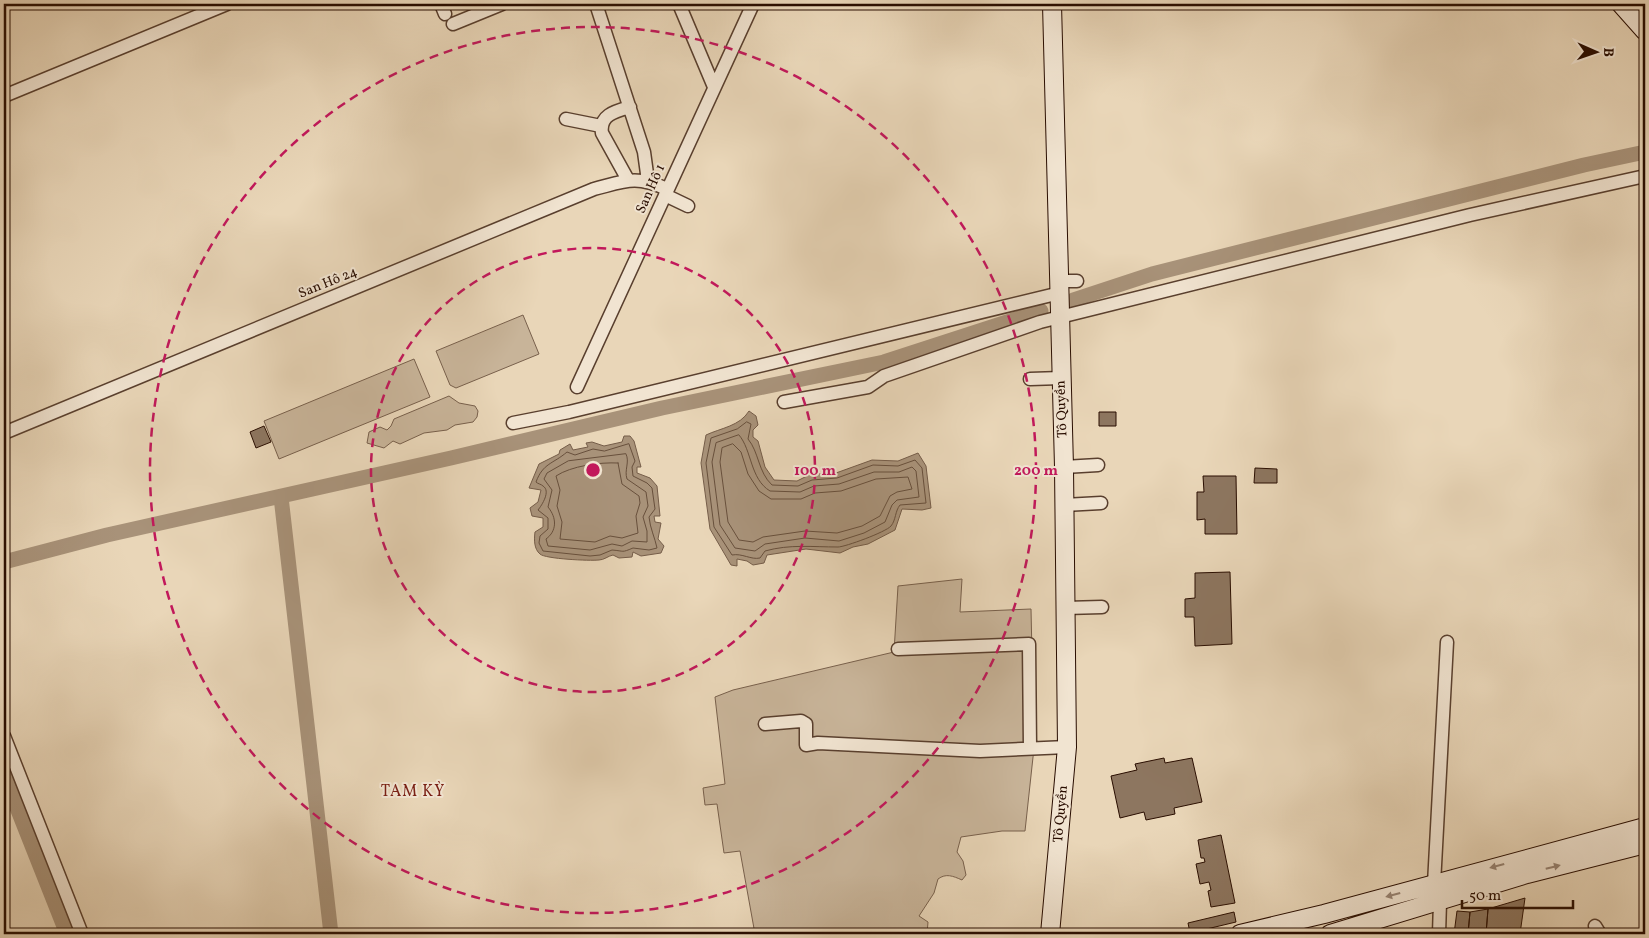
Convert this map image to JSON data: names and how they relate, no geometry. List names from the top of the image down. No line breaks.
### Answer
{"streets":{"main road":["Tô Quyền"],"street":["San Hô 1","San Hô 24"]},"crossings":[["San Hô 1","San Hô 24"]],"districts":["TAM KỲ"],"scale_bar":"50 m","north":"right","rings":["100 m","200 m"]}
